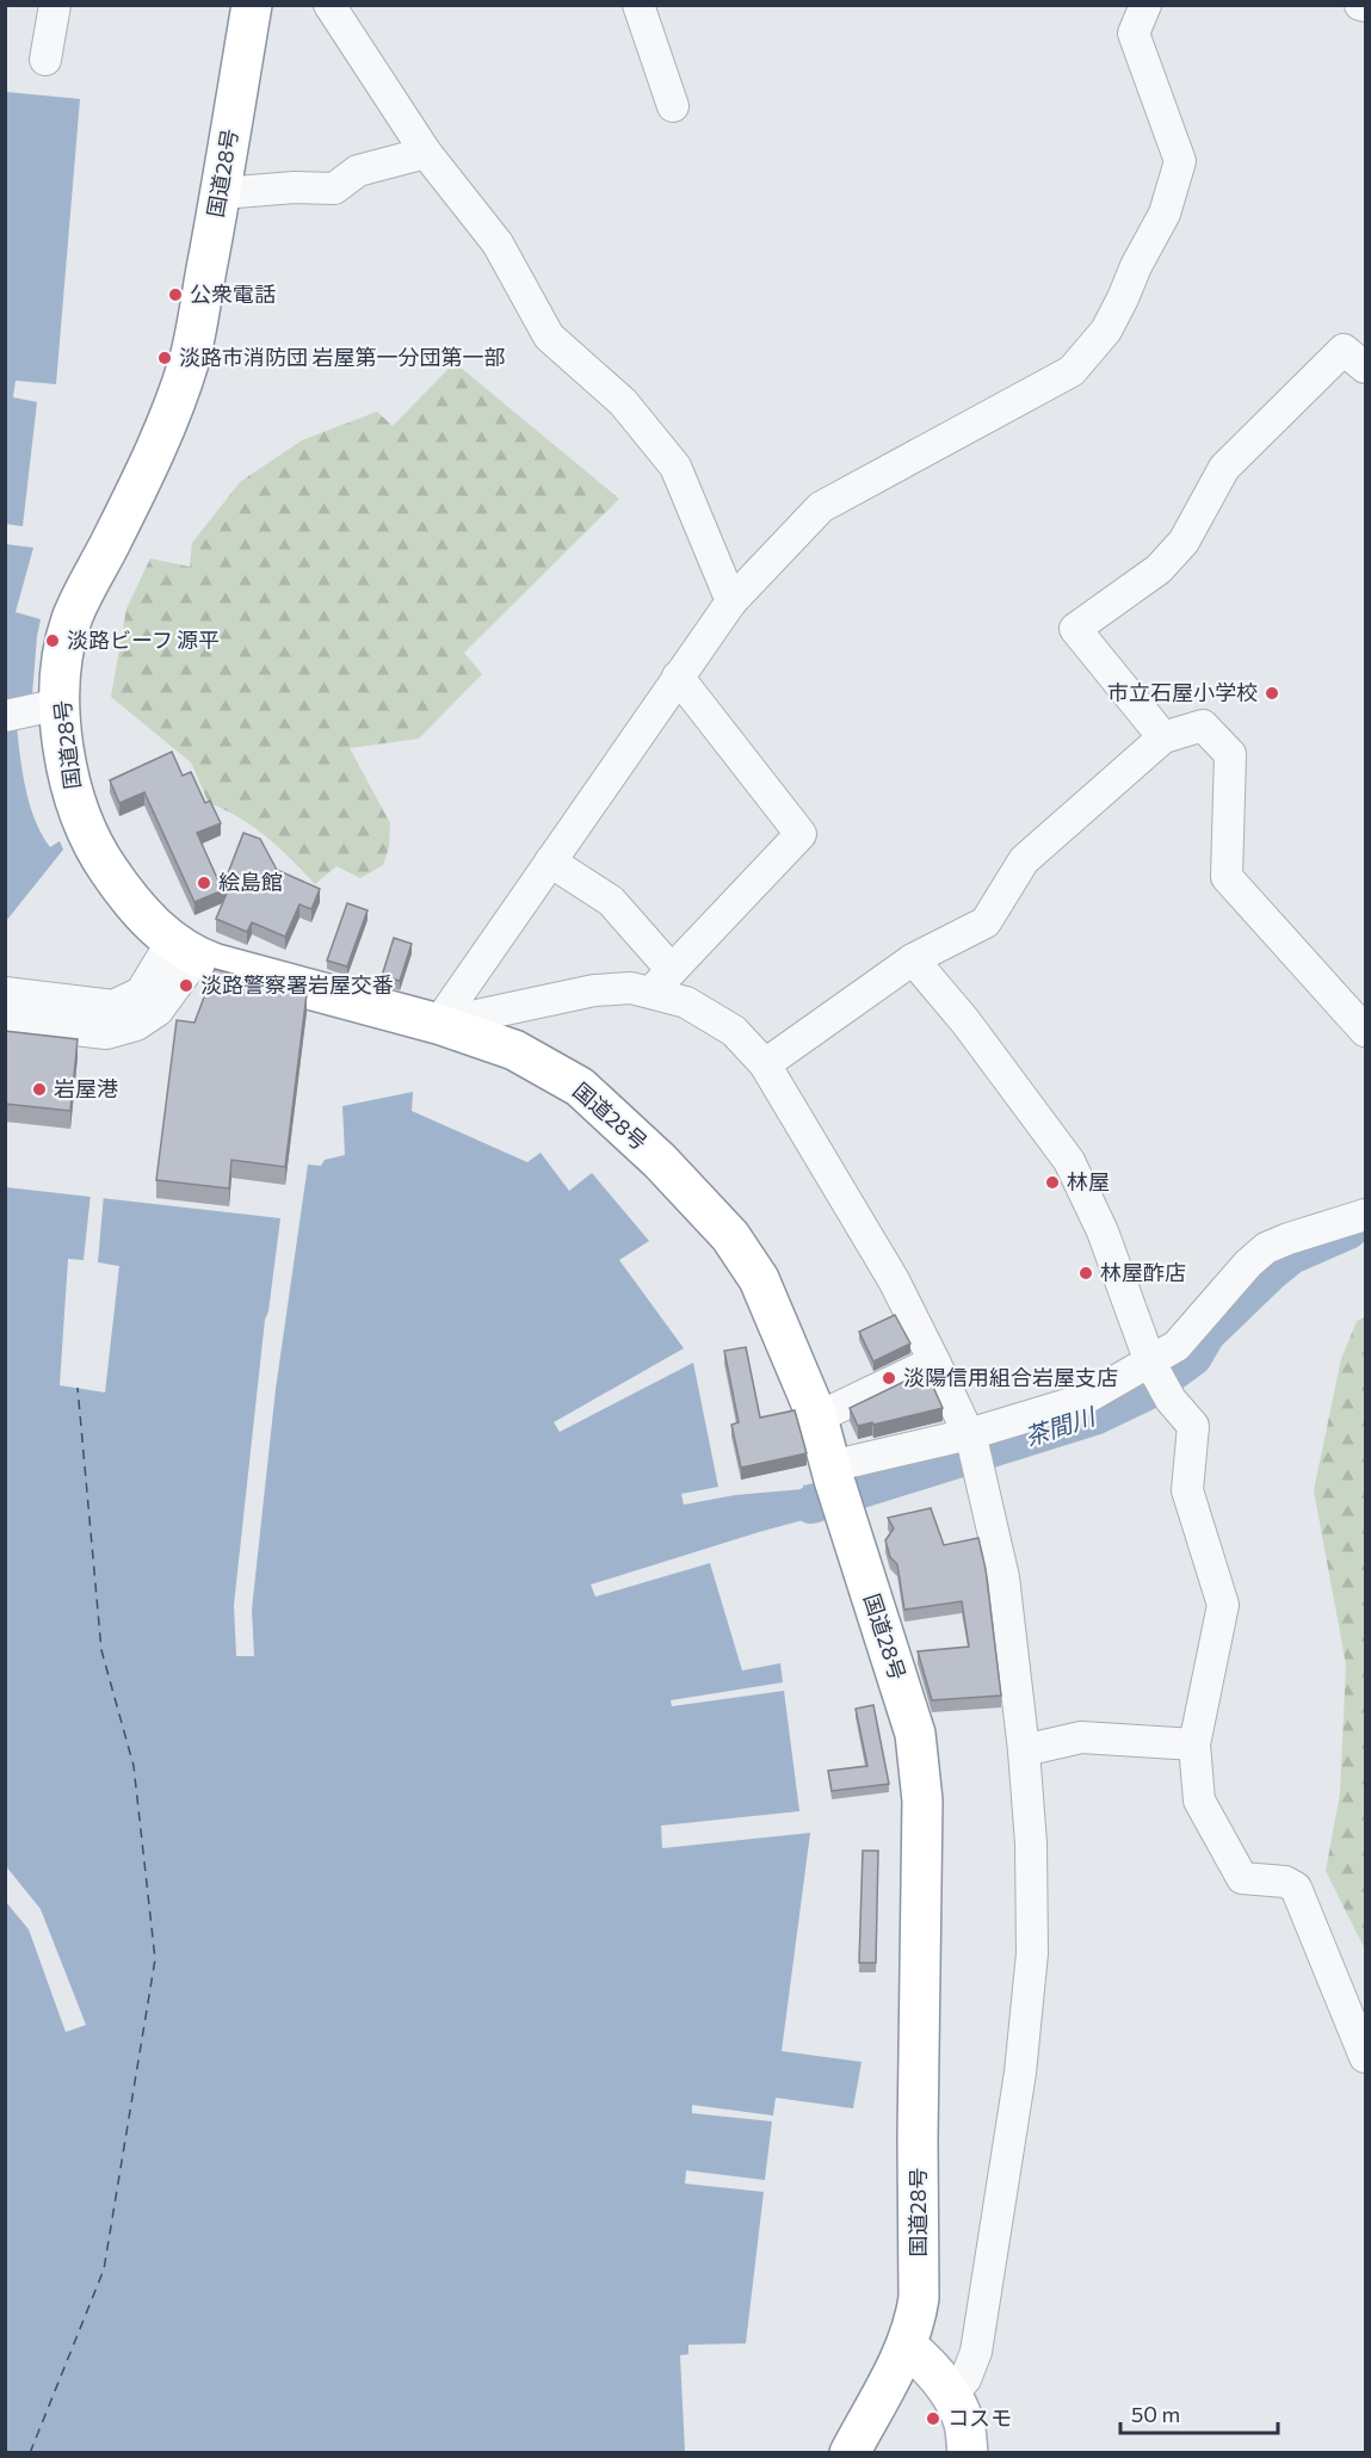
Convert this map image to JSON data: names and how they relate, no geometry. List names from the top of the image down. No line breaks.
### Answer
{"streets":{"main road":["国道28号"]},"water":["茶間川"],"places":["公衆電話","淡路市消防団 岩屋第一分団第一部","淡路ビーフ 源平","市立石屋小学校","絵島館","淡路警察署岩屋交番","岩屋港","林屋","林屋酢店","淡陽信用組合岩屋支店","コスモ"],"scale_bar":"50 m"}
